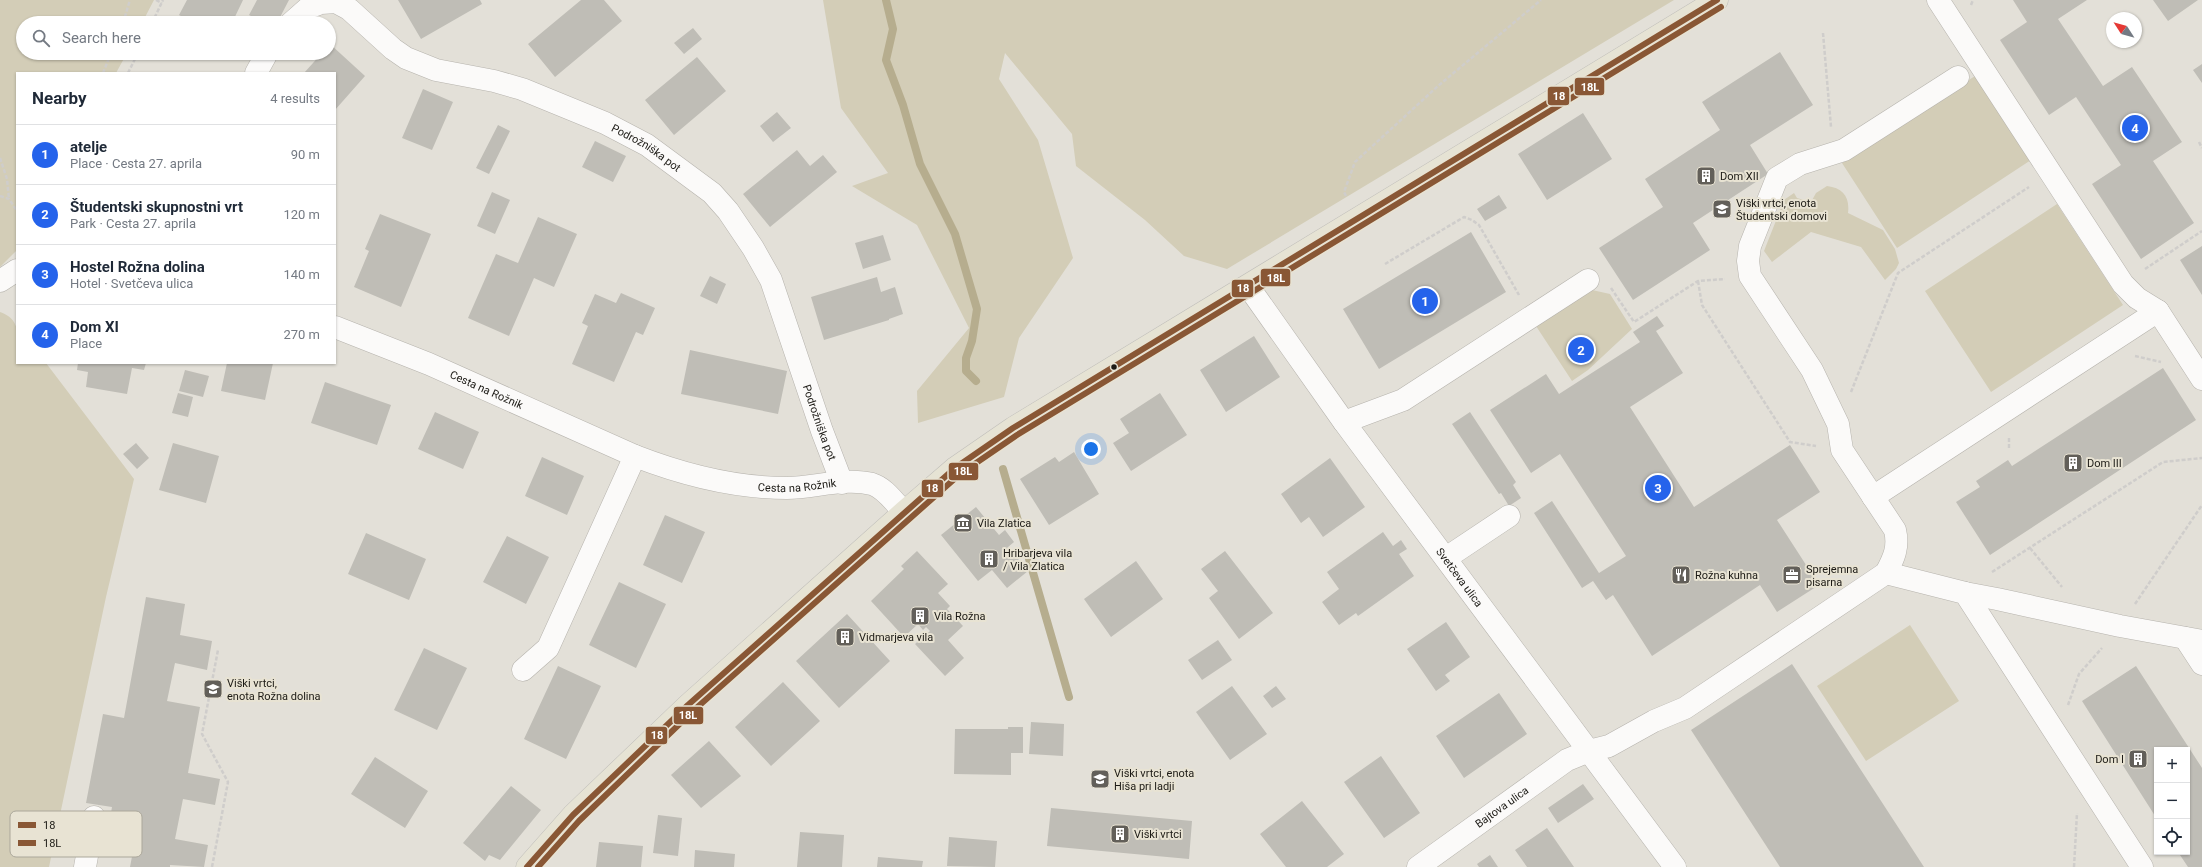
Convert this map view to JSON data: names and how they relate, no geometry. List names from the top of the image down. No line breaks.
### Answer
{"streets":{"street":["Podrožniška pot","Cesta na Rožnik","Svetčeva ulica","Bajtova ulica"]},"crossings":[["Podrožniška pot","Cesta na Rožnik"],["Svetčeva ulica","Bajtova ulica"]],"places":{"building":["Dom XII","Dom III","Hribarjeva vila / Vila Zlatica","Vila Rožna","Vidmarjeva vila","Dom I","Viški vrtci"],"school or university":["Viški vrtci, enota Študentski domovi","Viški vrtci, enota Rožna dolina","Viški vrtci, enota Hiša pri ladji"],"museum":["Vila Zlatica"],"restaurant":["Rožna kuhna"],"office":["Sprejemna pisarna"]},"lines":["transit line 18","transit line 18L"],"legend":["18","18L"],"north":"top left","page":{"search":"Search here","heading":["Nearby","4 results"],"pins":["4","1","2","3"],"list":[{"mark":"1","name":"atelje","note":"Place · Cesta 27. aprila","value":"90 m"},{"mark":"2","name":"Študentski skupnostni vrt","note":"Park · Cesta 27. aprila","value":"120 m"},{"mark":"3","name":"Hostel Rožna dolina","note":"Hotel · Svetčeva ulica","value":"140 m"},{"mark":"4","name":"Dom XI","note":"Place","value":"270 m"}],"map_buttons":["+","−"]}}
